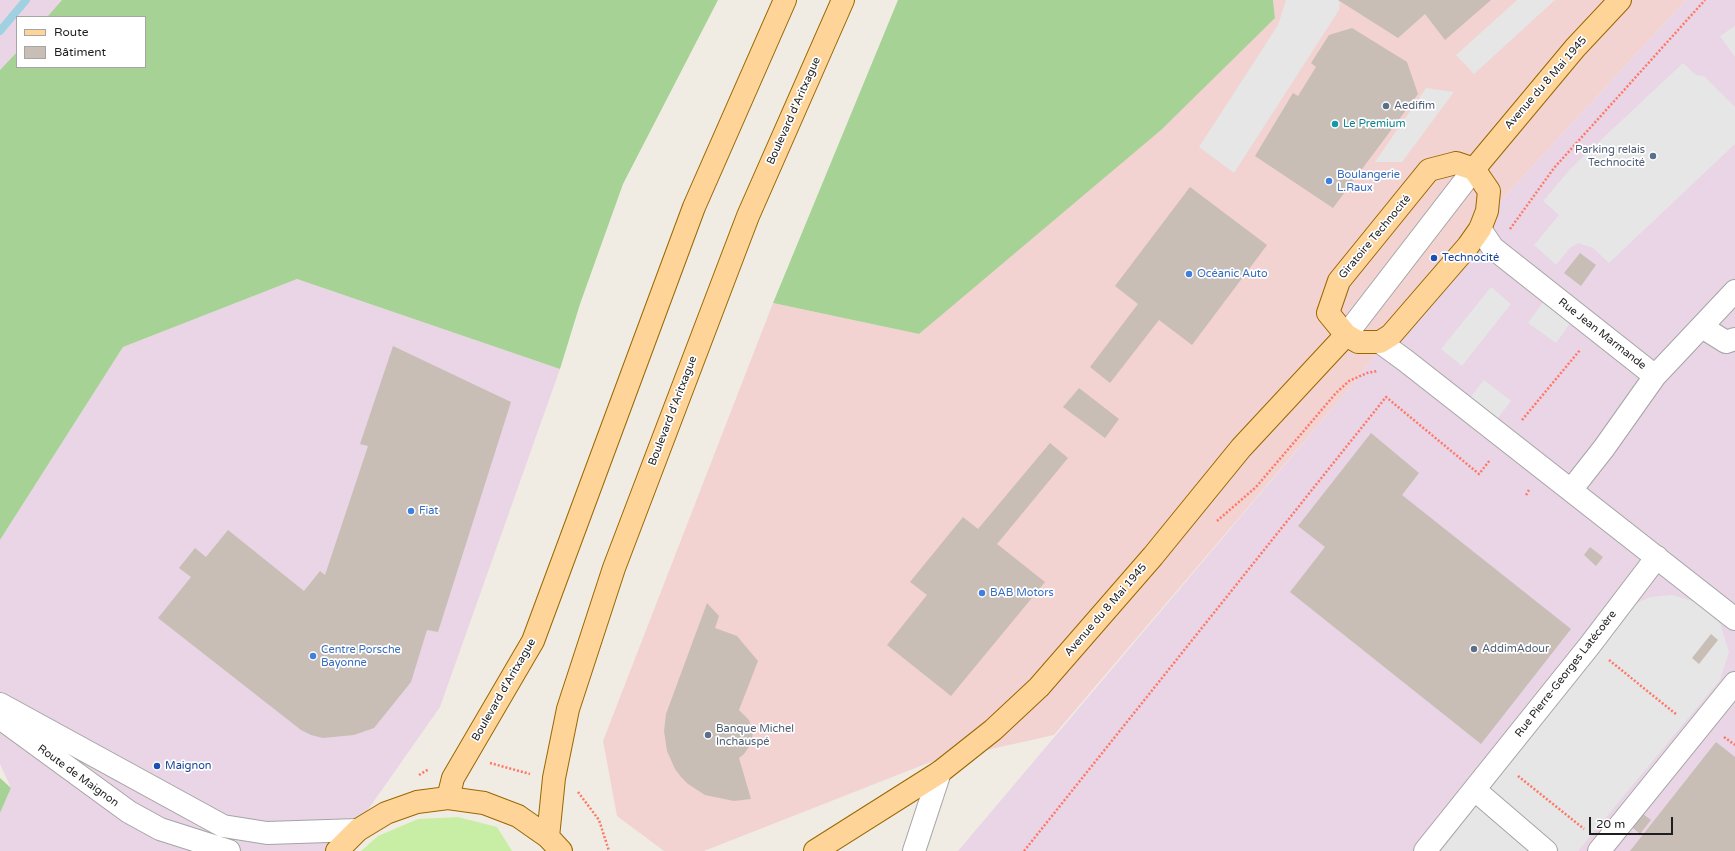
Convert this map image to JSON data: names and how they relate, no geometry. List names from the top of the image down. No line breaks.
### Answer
{"streets":{"main road":["Avenue du 8 Mai 1945","Boulevard d'Aritxague","Giratoire Technocité"],"street":["Rue Jean Marmande","Rue Pierre-Georges Latécoère","Route de Maignon"]},"crossings":[["Avenue du 8 Mai 1945","Giratoire Technocité"]],"places":["Aedifim","Le Premium","Parking relais Technocité","Boulangerie L.Raux","Technocité","Océanic Auto","Fiat","BAB Motors","AddimAdour","Centre Porsche Bayonne","Banque Michel Inchauspé","Maignon"],"legend":["Route","Bâtiment"],"scale_bar":"20 m"}
